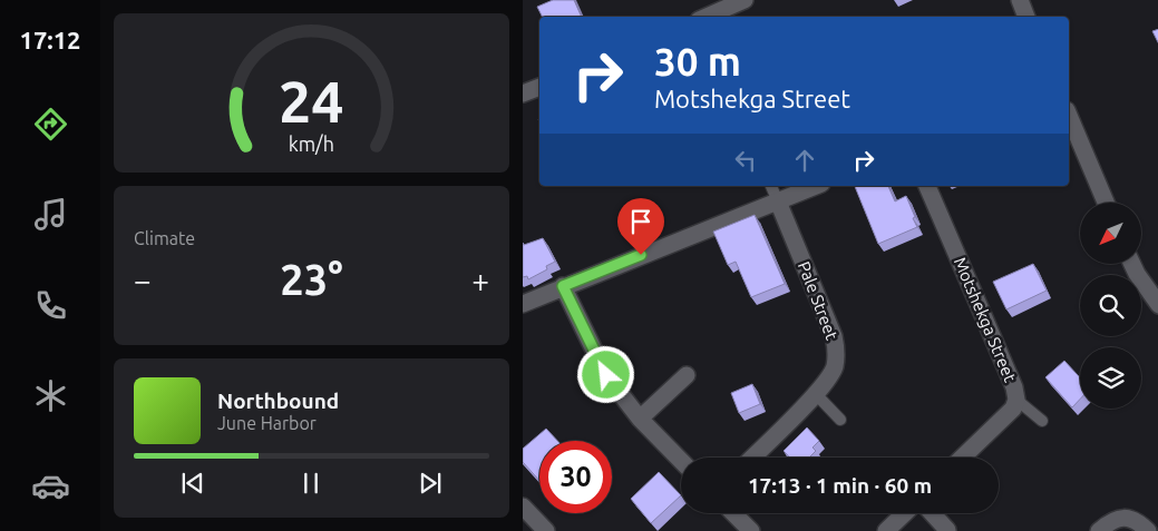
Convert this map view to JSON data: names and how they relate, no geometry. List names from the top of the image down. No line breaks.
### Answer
{"streets":{"street":["Pale Street","Motshekga Street"]},"north":"bottom left","page":{"tabs":"17:12","turn":["30 m","Motshekga Street"],"tile":"Climate","heat":["−","23°","+"],"song":["Northbound","June Harbor"],"limit":"30","trip":"17:13 · 1 min · 60 m","gauge":["24","km/h"]}}
